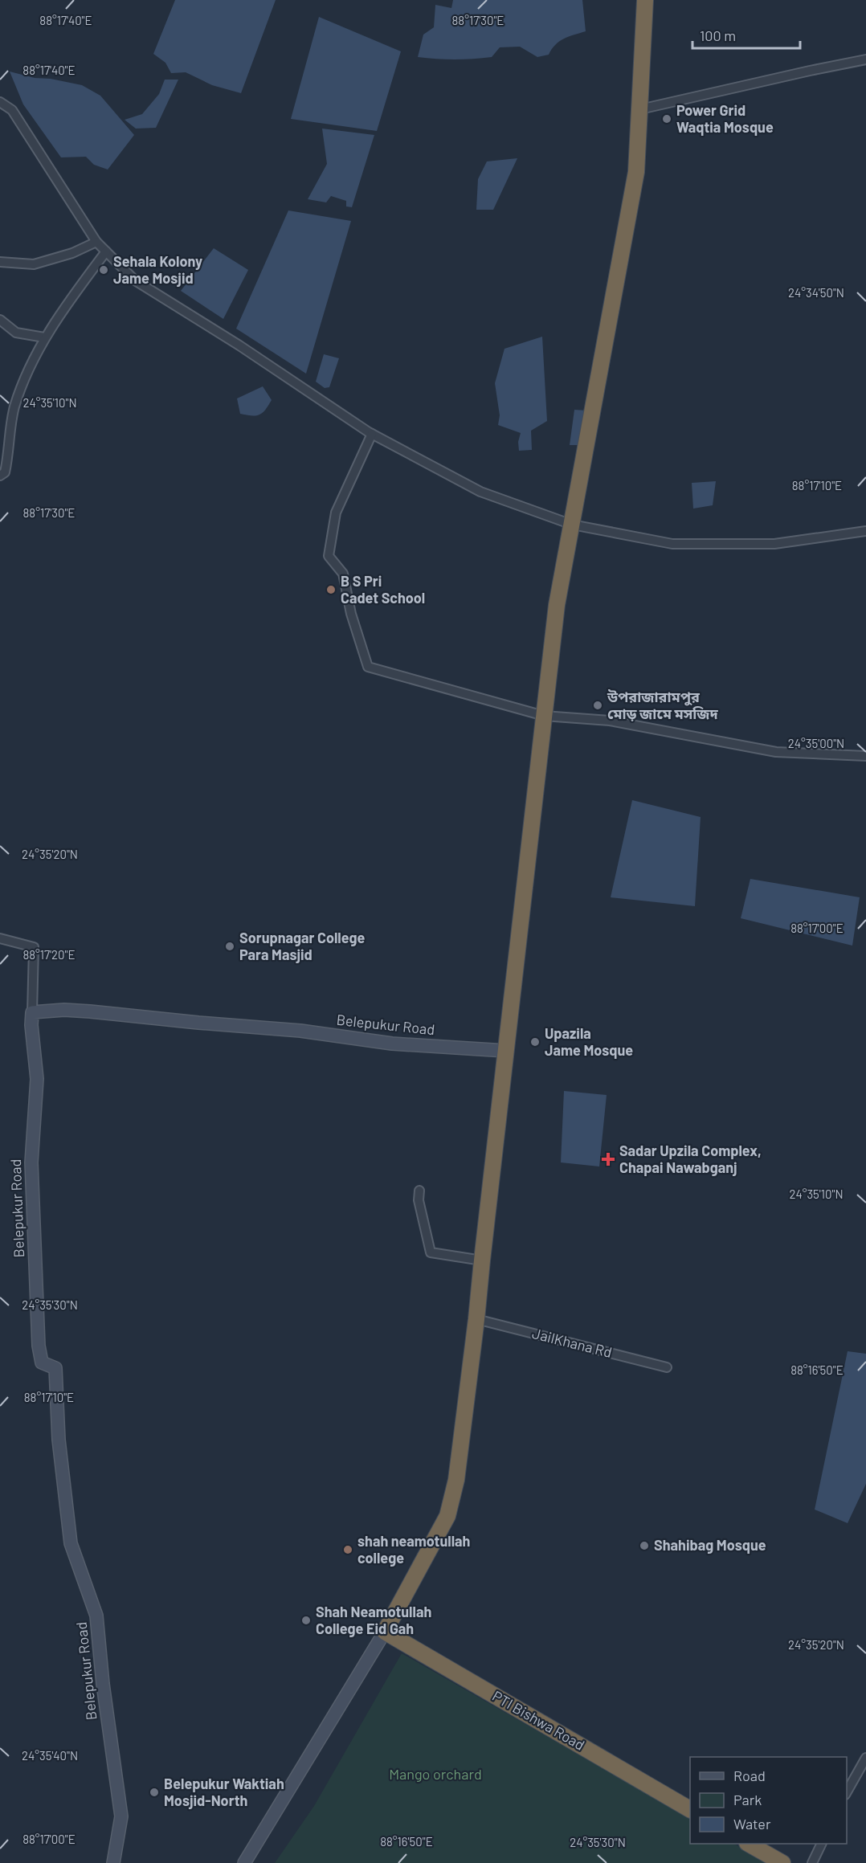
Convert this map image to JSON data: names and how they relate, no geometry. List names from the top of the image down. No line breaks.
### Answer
{"streets":{"highway":["PTI Bishwa Road"],"street":["Belepukur Road","JailKhana Rd"]},"parks":["Mango orchard"],"places":{"other":["Power Grid Waqtia Mosque","Sehala Kolony Jame Mosjid","B S Pri Cadet School","উপরাজারামপুর মোড় জামে মসজিদ","Sorupnagar College Para Masjid","Upazila Jame Mosque","Shahibag Mosque","shah neamotullah college","Shah Neamotullah College Eid Gah","Belepukur Waktiah Mosjid-North"],"health":["Sadar Upzila Complex, Chapai Nawabganj"]},"legend":["Road","Park","Water"],"scale_bar":"100 m","coordinates":["88°17'40\"E","88°17'30\"E","24°34'50\"N","24°35'10\"N","88°17'10\"E","24°35'00\"N","24°35'20\"N","88°17'00\"E","88°17'20\"E","24°35'30\"N","88°16'50\"E","24°35'40\"N"]}
